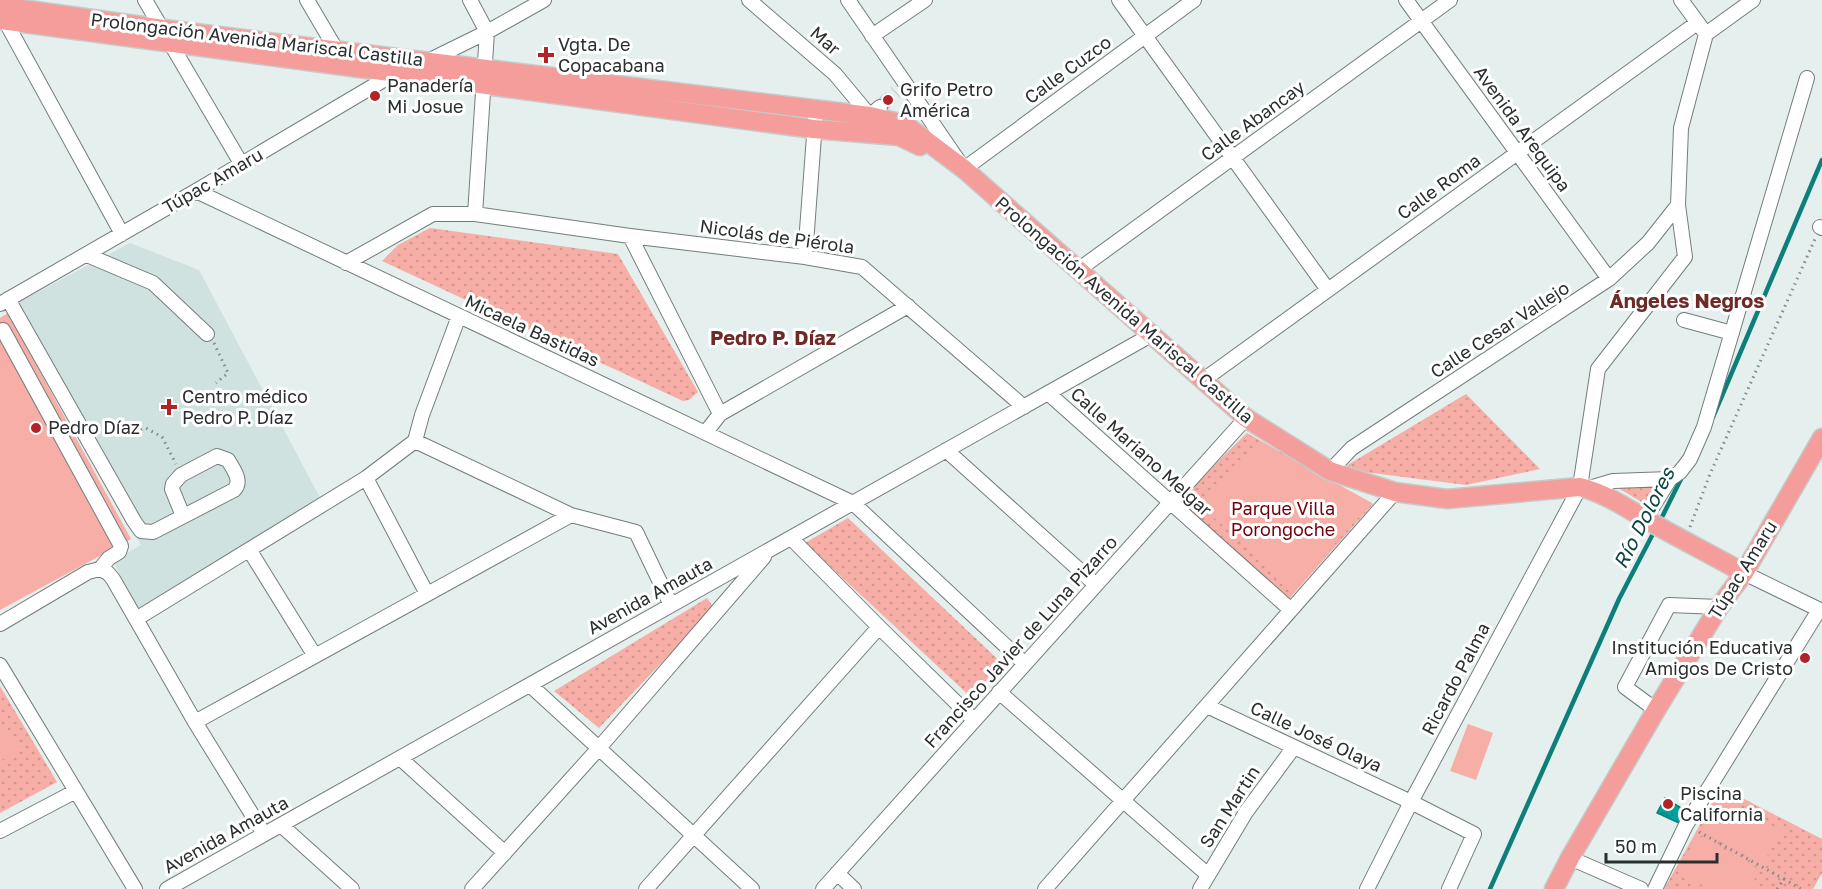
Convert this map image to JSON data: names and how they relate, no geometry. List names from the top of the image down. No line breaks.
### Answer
{"streets":{"main road":["Prolongación Avenida Mariscal Castilla","Túpac Amaru"],"street":["Mar","Calle Cuzco","Calle Abancay","Avenida Arequipa","Calle Roma","Nicolás de Piérola","Calle Cesar Vallejo","Micaela Bastidas","Calle Mariano Melgar","Avenida Amauta","Francisco Javier de Luna Pizarro","Ricardo Palma","Calle José Olaya","San Martin"]},"crossings":[["Prolongación Avenida Mariscal Castilla","Mar"],["Prolongación Avenida Mariscal Castilla","Calle Cuzco"],["Prolongación Avenida Mariscal Castilla","Calle Abancay"],["Prolongación Avenida Mariscal Castilla","Túpac Amaru"],["Prolongación Avenida Mariscal Castilla","Calle Roma"],["Prolongación Avenida Mariscal Castilla","Calle Cesar Vallejo"],["Prolongación Avenida Mariscal Castilla","Avenida Amauta"],["Prolongación Avenida Mariscal Castilla","Francisco Javier de Luna Pizarro"],["Prolongación Avenida Mariscal Castilla","Ricardo Palma"],["Calle Abancay","Avenida Arequipa"],["Avenida Arequipa","Calle Roma"],["Avenida Arequipa","Calle Cesar Vallejo"],["Túpac Amaru","Micaela Bastidas"],["Calle Roma","Ricardo Palma"],["Nicolás de Piérola","Micaela Bastidas"],["Nicolás de Piérola","Avenida Amauta"],["Calle Cesar Vallejo","Ricardo Palma"],["Micaela Bastidas","Avenida Amauta"],["Micaela Bastidas","Francisco Javier de Luna Pizarro"],["Calle Mariano Melgar","Avenida Amauta"],["Calle Mariano Melgar","Francisco Javier de Luna Pizarro"],["Ricardo Palma","Calle José Olaya"],["Calle José Olaya","San Martin"]],"districts":["Ángeles Negros","Pedro P. Díaz"],"water":["Río Dolores"],"parks":["Parque Villa Porongoche"],"places":{"health":["Vgta. De Copacabana","Centro médico Pedro P. Díaz"],"other":["Panadería Mi Josue","Grifo Petro América","Pedro Díaz","Institución Educativa Amigos De Cristo","Piscina California"]},"scale_bar":"50 m"}
